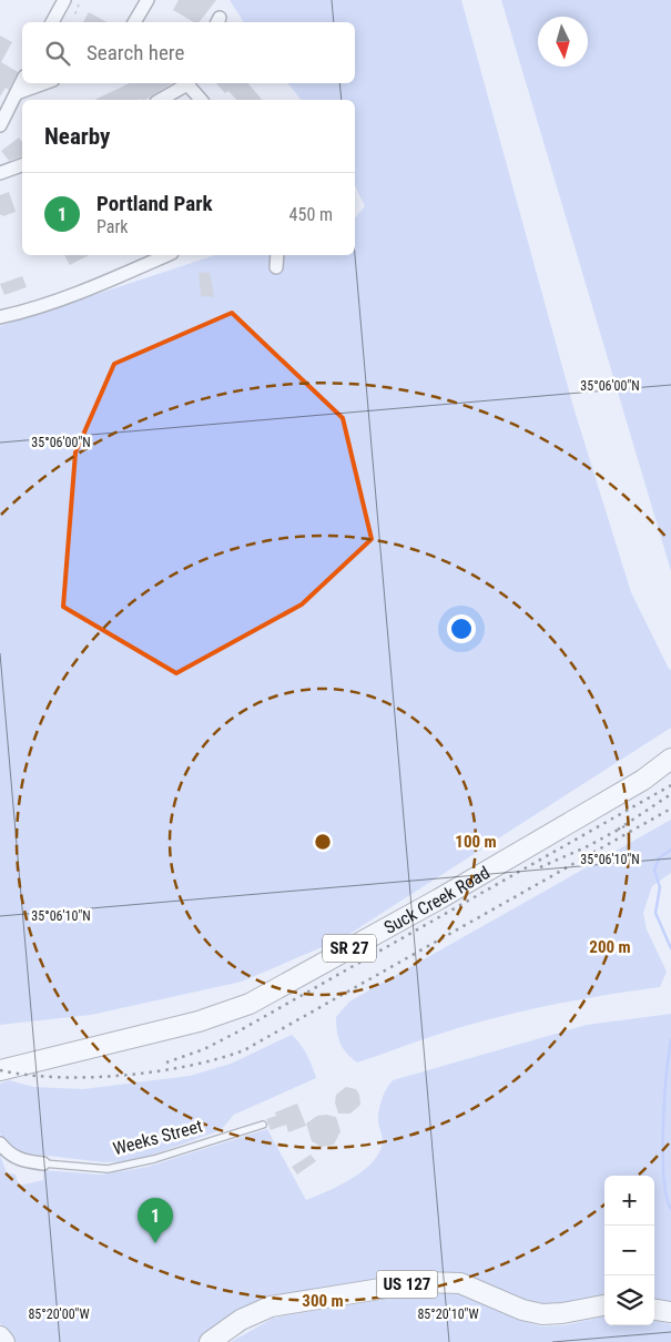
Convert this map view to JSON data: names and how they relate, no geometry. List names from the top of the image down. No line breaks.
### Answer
{"streets":{"main road":["Suck Creek Road","SR 27","US 127"],"street":["Weeks Street"]},"north":"bottom","page":{"search":"Search here","heading":"Nearby","list":[{"mark":"1","name":"Portland Park","note":"Park","value":"450 m"}],"map_buttons":["+","−"],"pins":"1"},"coordinates":["35°06'00\"N","35°06'10\"N","85°20'00\"W","85°20'10\"W"],"rings":["100 m","200 m","300 m"]}
